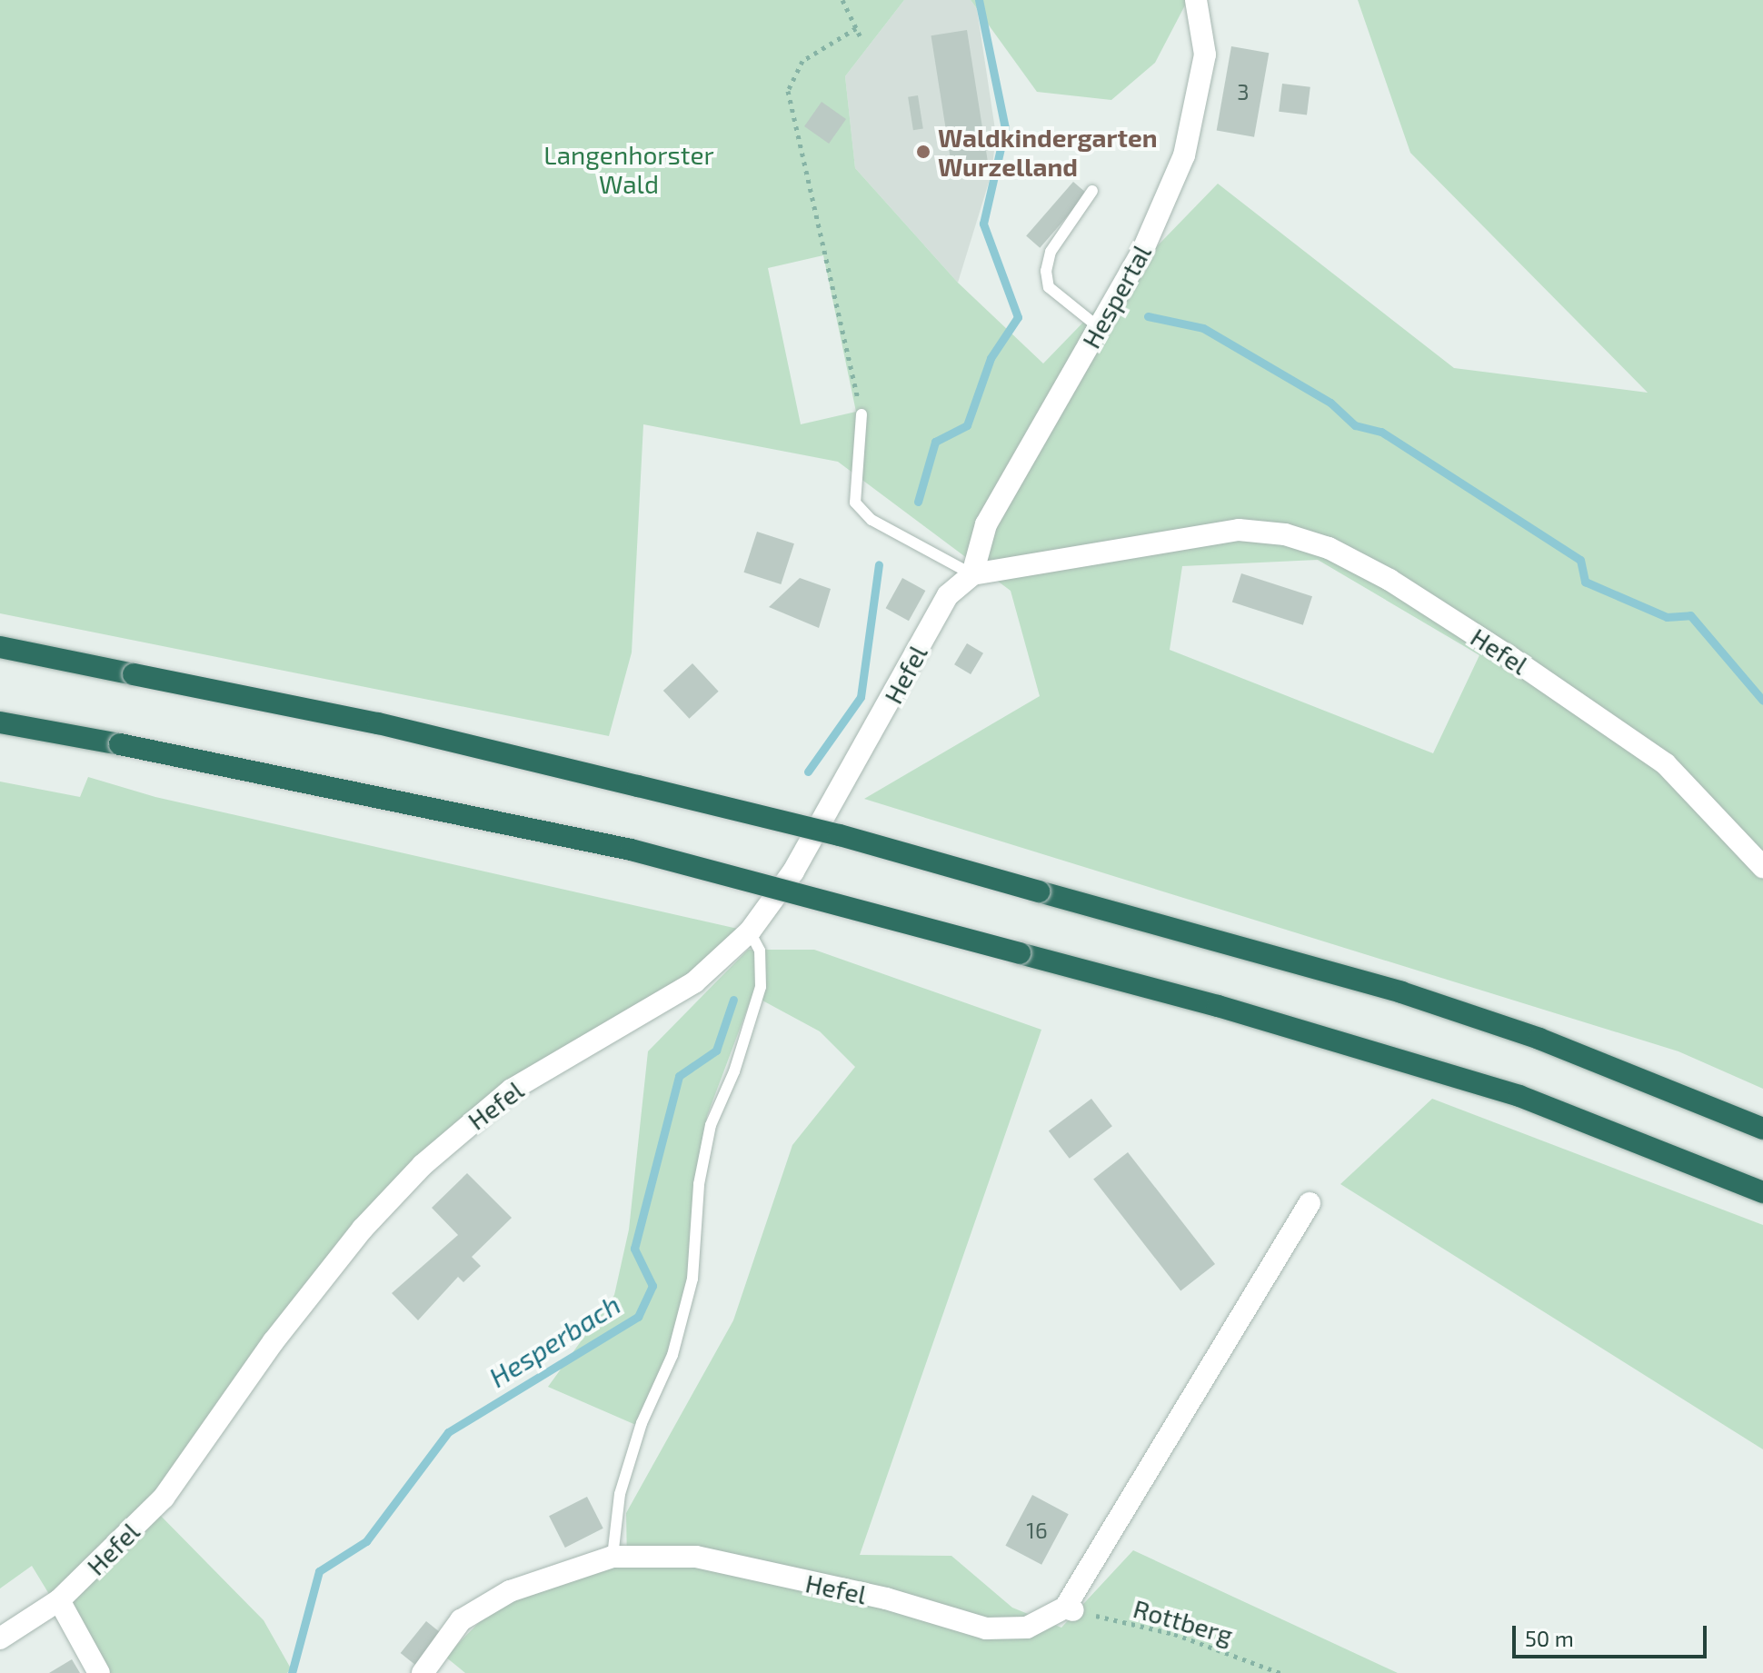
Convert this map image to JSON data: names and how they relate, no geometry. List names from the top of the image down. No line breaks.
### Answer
{"streets":{"street":["Hespertal","Hefel"],"path":["Rottberg"]},"crossings":[["Hespertal","Hefel"],["Hefel","Rottberg"]],"water":["Hesperbach"],"parks":["Langenhorster Wald"],"places":["Waldkindergarten Wurzelland"],"house_numbers":["3","16"],"scale_bar":"50 m"}
